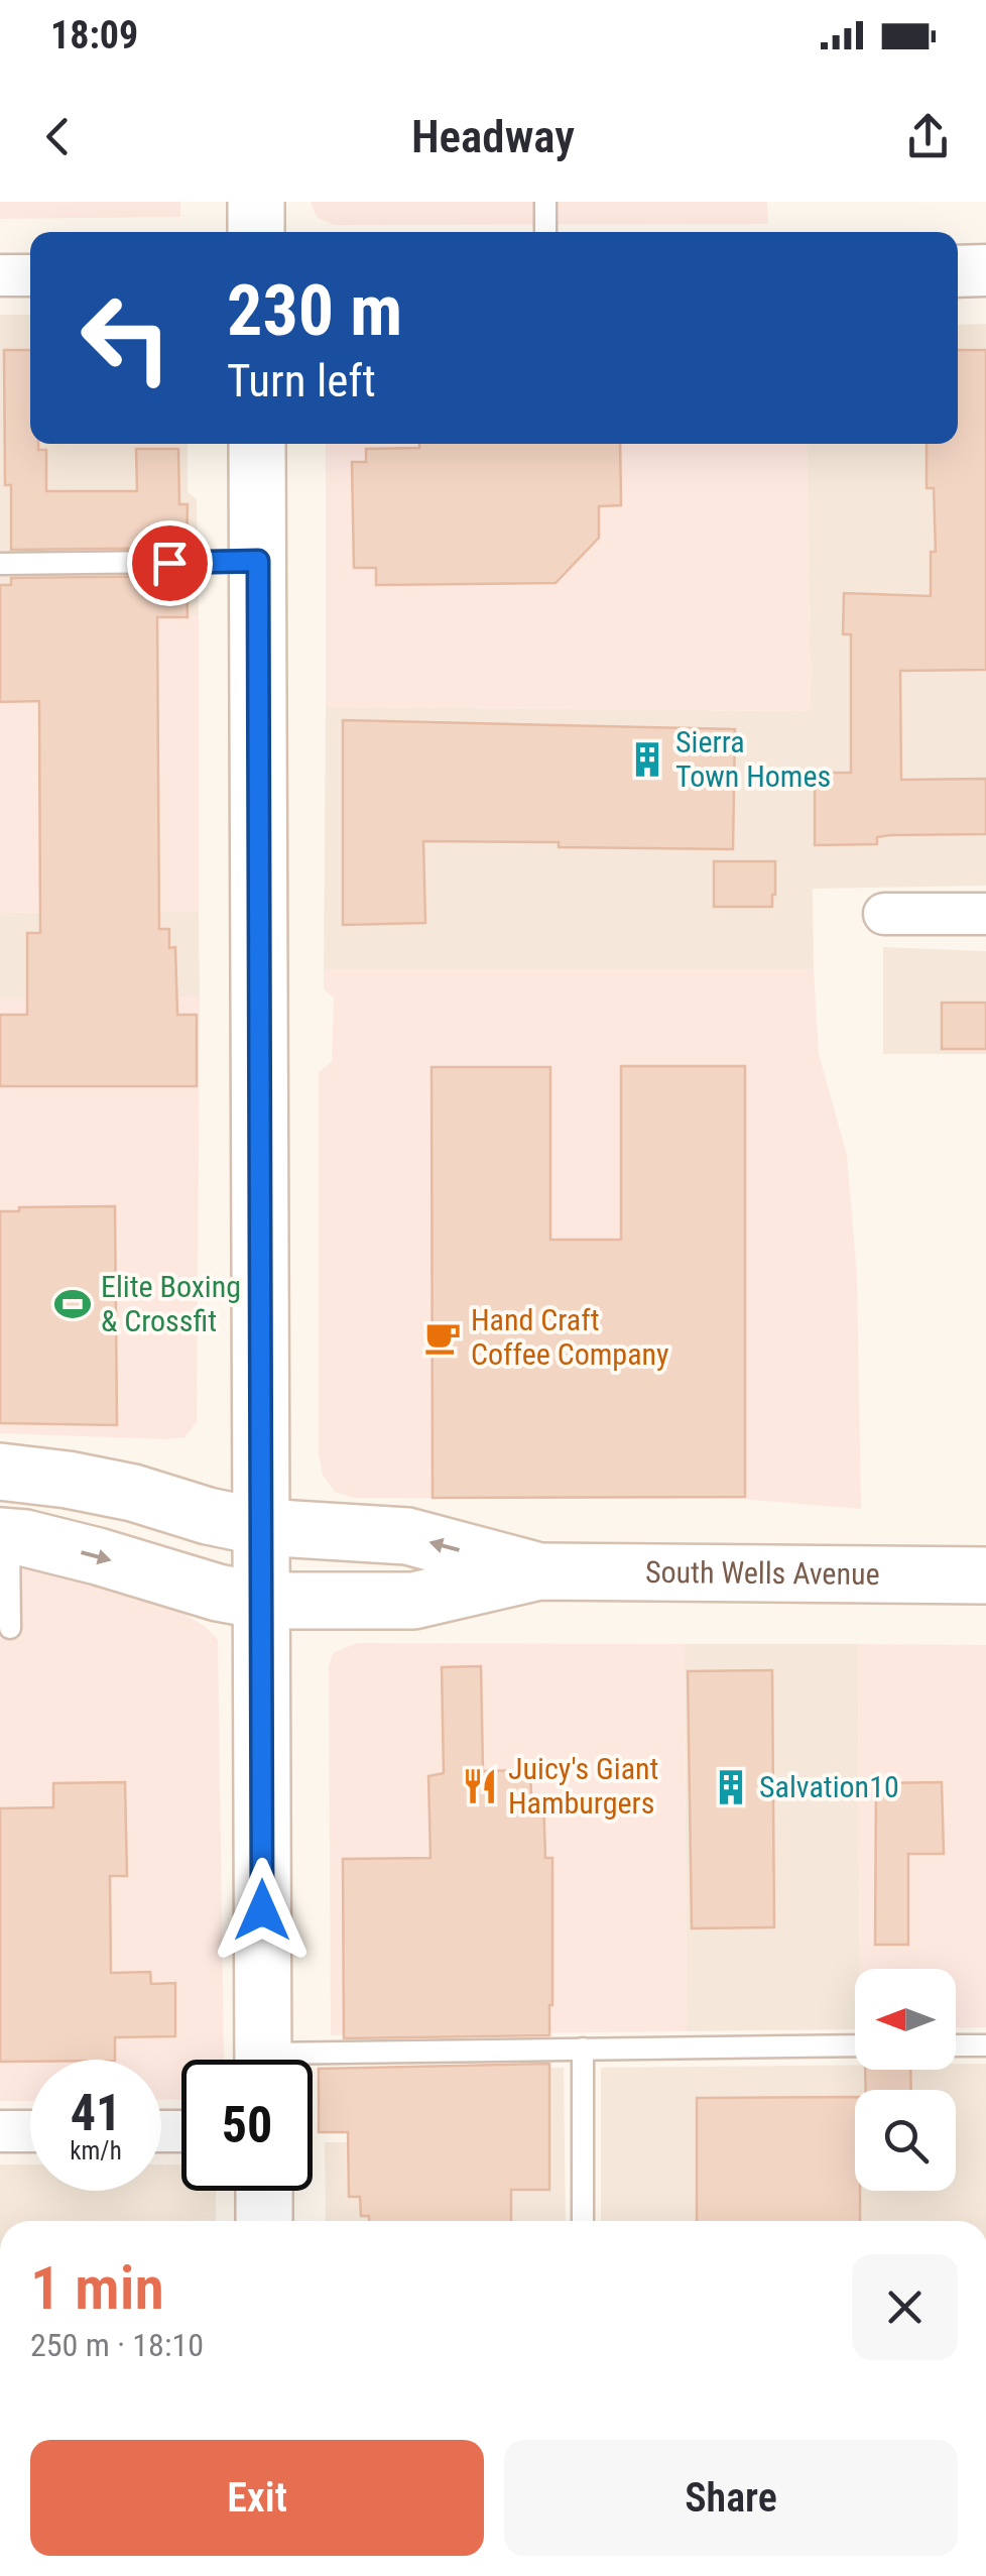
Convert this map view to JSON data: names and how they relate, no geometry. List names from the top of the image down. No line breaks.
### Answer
{"streets":{"main road":["South Wells Avenue"]},"places":{"building":["Sierra Town Homes","Salvation10"],"sports":["Elite Boxing & Crossfit"],"cafe":["Hand Craft Coffee Company"],"restaurant":["Juicy's Giant Hamburgers"]},"north":"left","page":{"status":"18:09","header":"Headway","turn":["230 m","Turn left"],"speed":"41 km/h","limit":"50","heading":["1 min","250 m · 18:10"],"buttons":["Exit","Share"]}}
